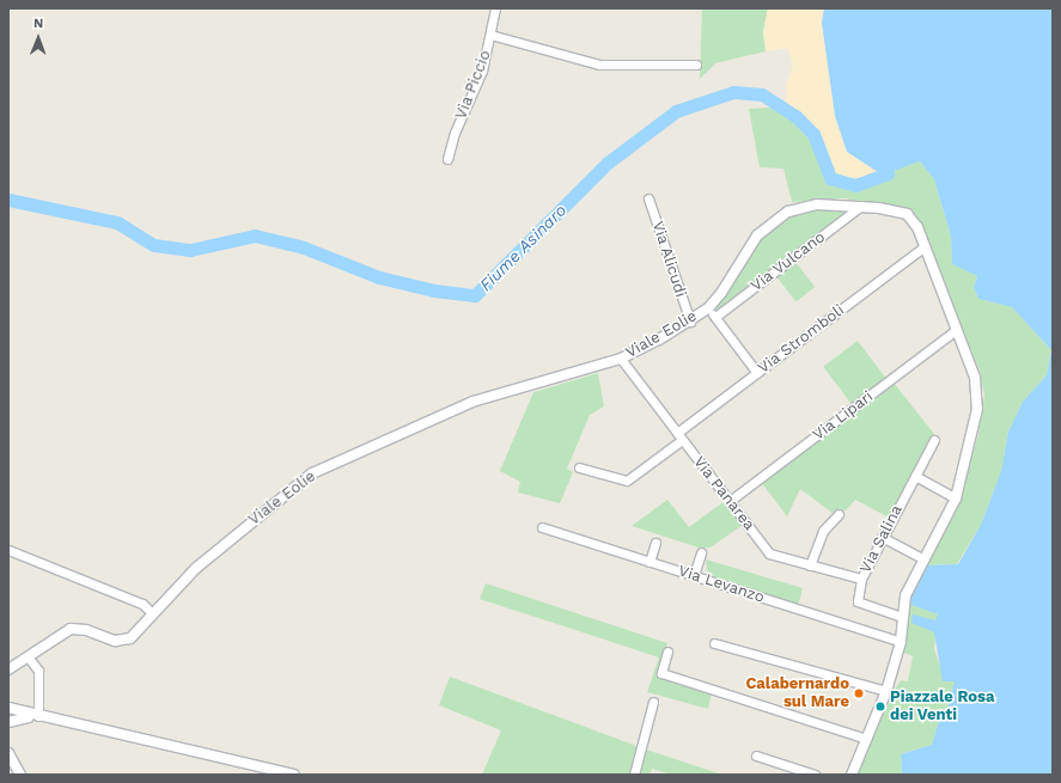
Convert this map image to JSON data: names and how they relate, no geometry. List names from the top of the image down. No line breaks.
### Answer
{"streets":{"street":["Via Piccio","Via Alicudi","Via Vulcano","Viale Eolie","Via Stromboli","Via Lipari","Via Panarea","Via Salina","Via Levanzo"]},"crossings":[["Via Alicudi","Viale Eolie"],["Via Vulcano","Viale Eolie"],["Viale Eolie","Via Stromboli"],["Viale Eolie","Via Lipari"],["Viale Eolie","Via Panarea"],["Viale Eolie","Via Salina"],["Viale Eolie","Via Levanzo"],["Via Stromboli","Via Panarea"],["Via Lipari","Via Panarea"],["Via Panarea","Via Salina"]],"water":["Fiume Asinaro"],"places":["Calabernardo sul Mare","Piazzale Rosa dei Venti"],"north":"top"}
